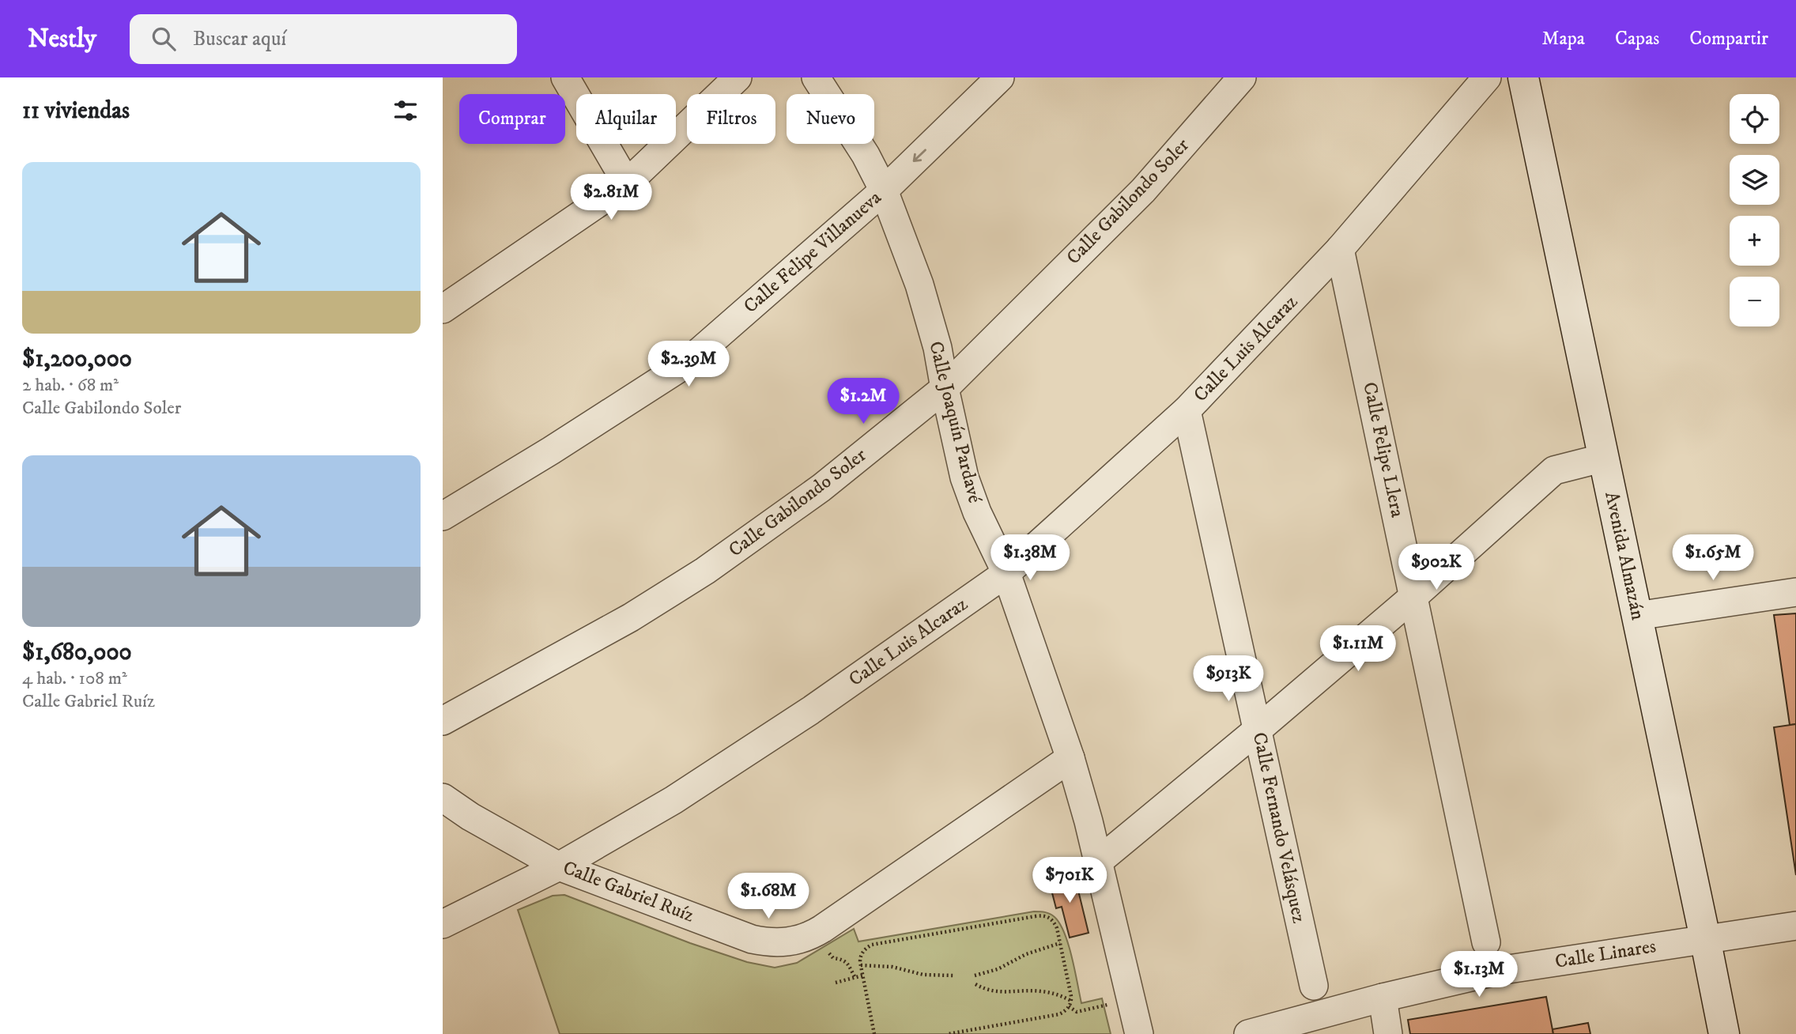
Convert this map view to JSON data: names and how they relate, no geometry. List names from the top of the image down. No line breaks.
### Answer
{"streets":{"main road":["Avenida Almazán"],"street":["Calle Gabilondo Soler","Calle Felipe Villanueva","Calle Luis Alcaraz","Calle Joaquín Pardavé","Calle Felipe Llera","Calle Fernando Velásquez","Calle Gabriel Ruíz","Calle Linares"]},"crossings":[["Calle Gabilondo Soler","Calle Joaquín Pardavé"],["Calle Felipe Villanueva","Calle Joaquín Pardavé"],["Calle Luis Alcaraz","Calle Joaquín Pardavé"],["Calle Luis Alcaraz","Calle Felipe Llera"],["Calle Luis Alcaraz","Calle Fernando Velásquez"],["Calle Luis Alcaraz","Calle Gabriel Ruíz"],["Calle Joaquín Pardavé","Calle Gabriel Ruíz"],["Avenida Almazán","Calle Linares"]],"page":{"header":"Nestly","search":"Buscar aquí","nav":["Mapa","Capas","Compartir"],"heading":"11 viviendas","map_buttons":["+","−"],"chip":["Comprar","Alquilar","Filtros","Nuevo"],"list":[{"name":"$1,200,000","note":"2 hab. · 68 m² · Calle Gabilondo Soler"},{"name":"$1,680,000","note":"4 hab. · 108 m² · Calle Gabriel Ruíz"}],"price":["$2.81M","$2.39M","$1.2M","$1.38M","$1.65M","$902K","$1.11M","$913K","$701K","$1.68M","$1.13M"]}}
